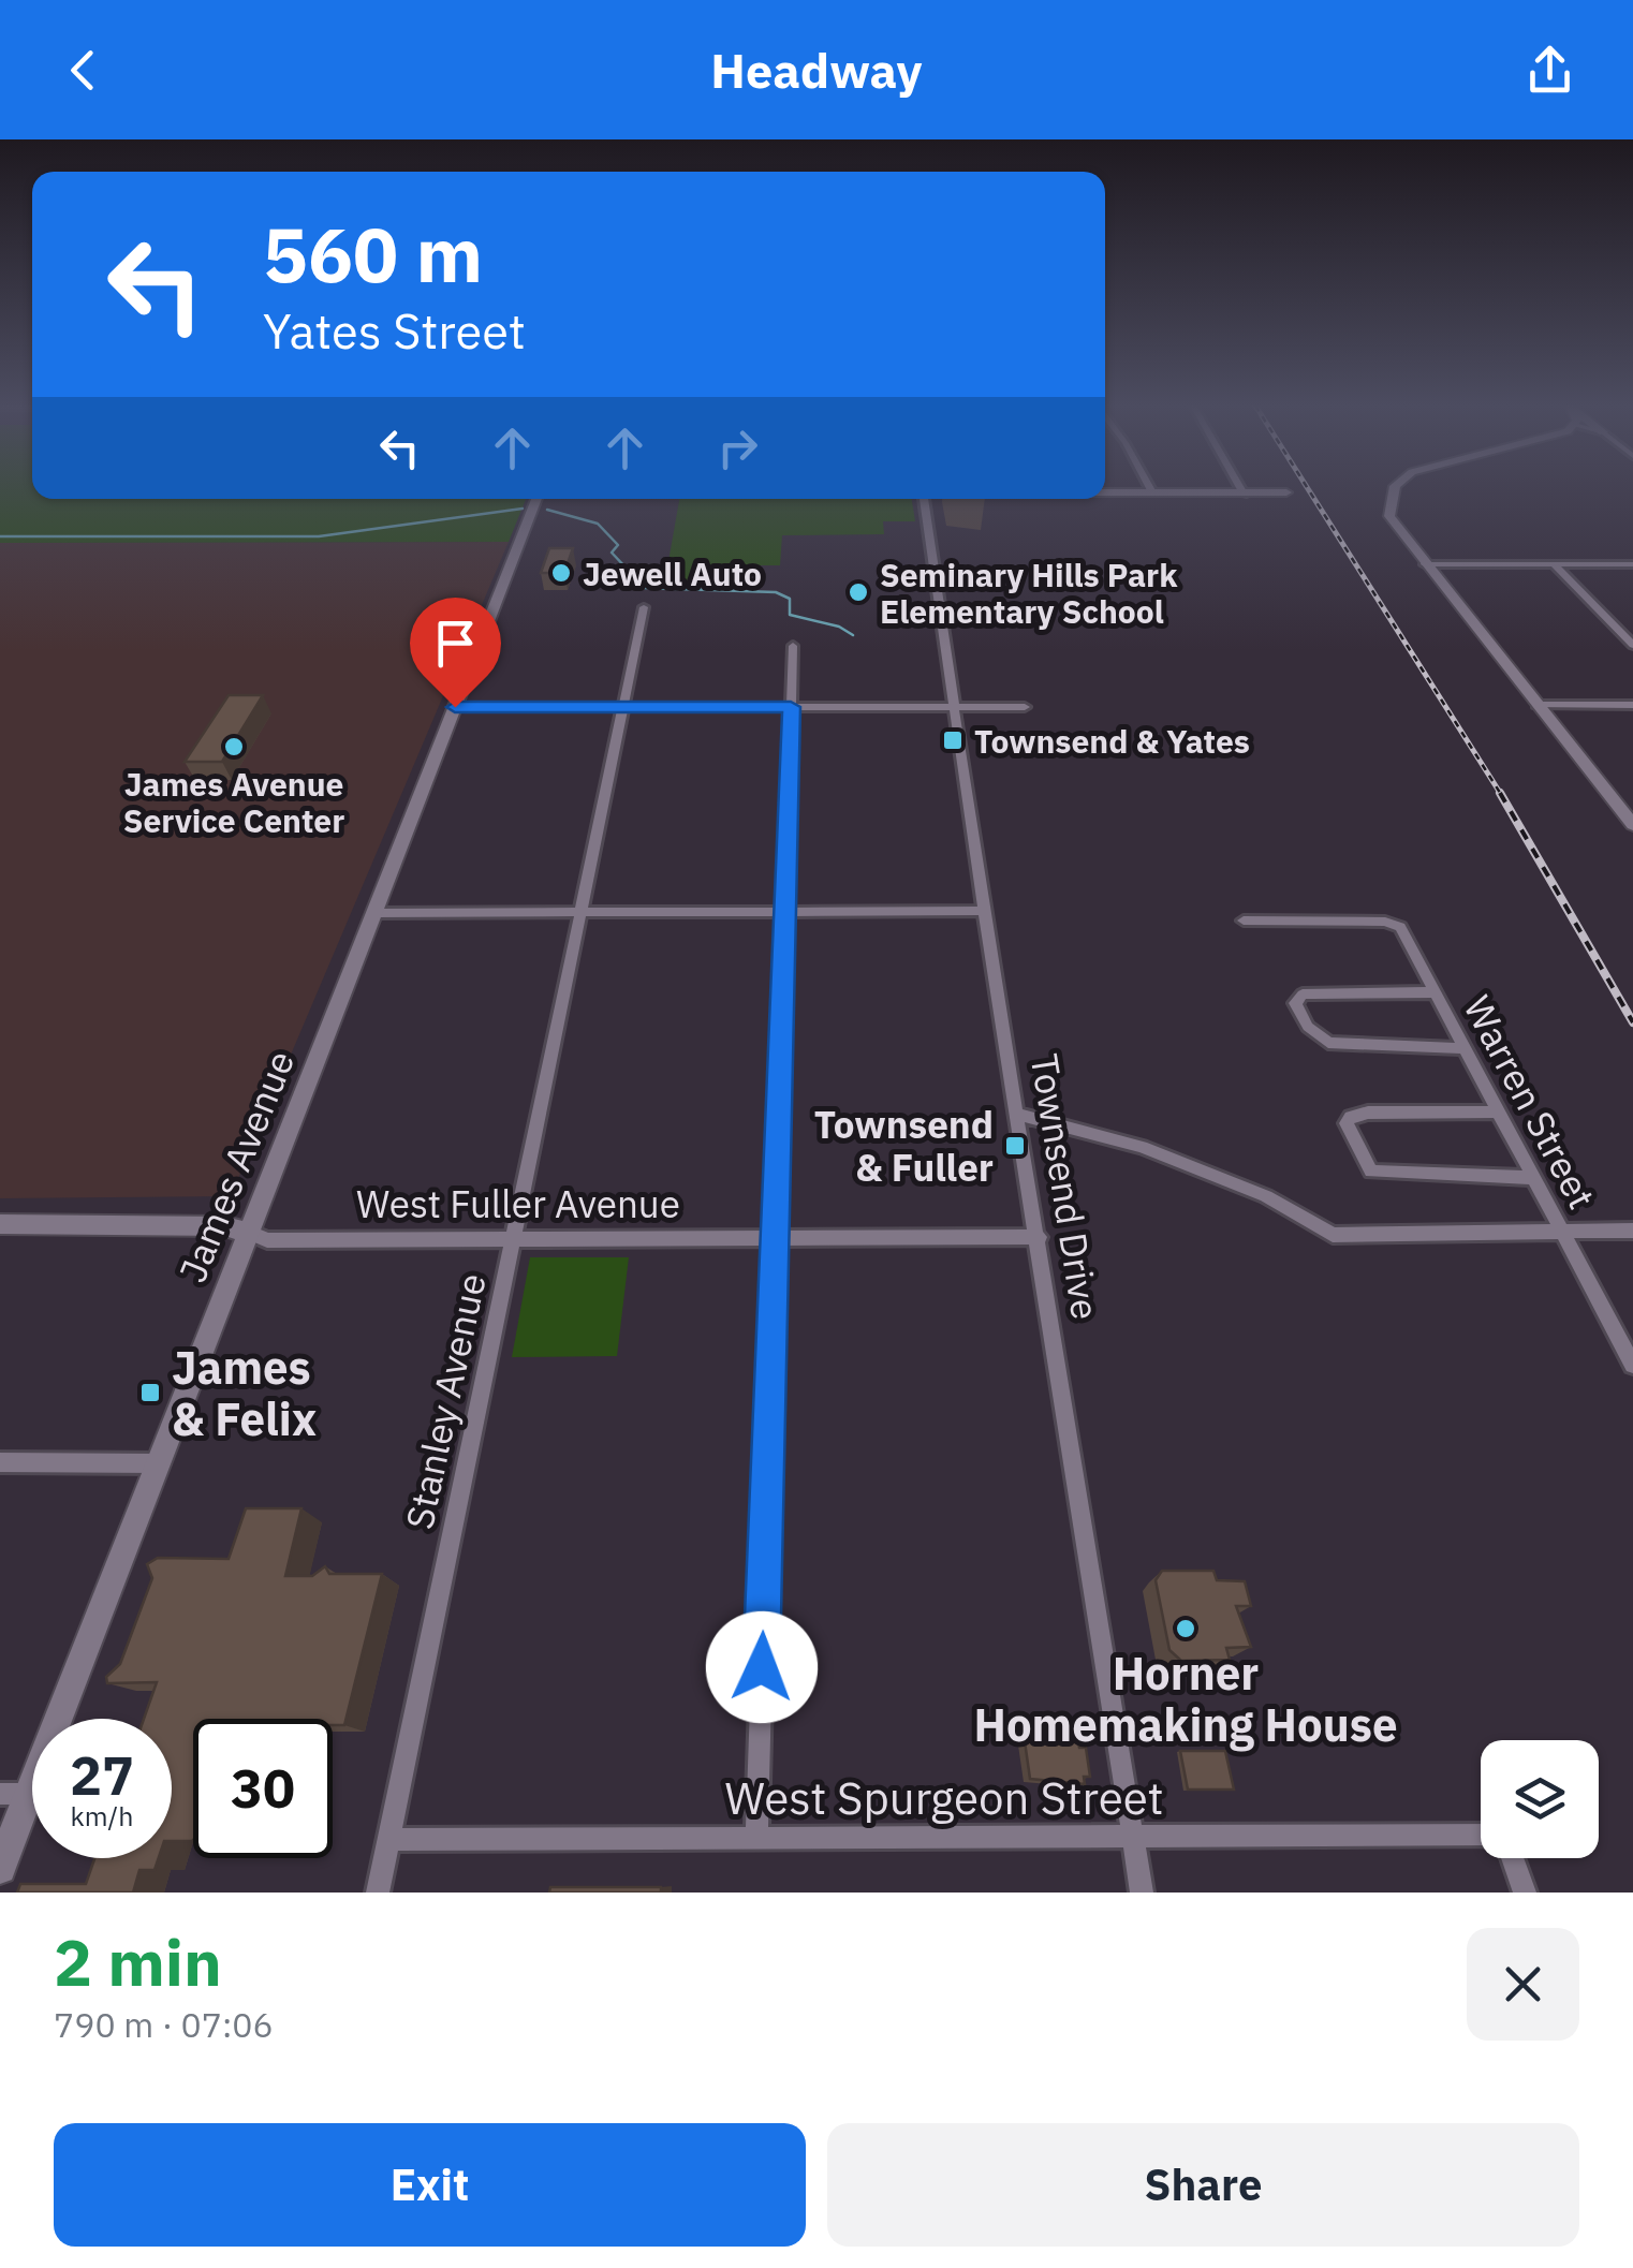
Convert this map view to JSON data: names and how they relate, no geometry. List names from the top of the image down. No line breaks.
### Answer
{"streets":{"main road":["James Avenue","West Fuller Avenue"],"street":["Warren Street","Townsend Drive","Stanley Avenue","West Spurgeon Street"]},"crossings":[["James Avenue","West Fuller Avenue"],["Townsend Drive","West Fuller Avenue"],["Townsend Drive","West Spurgeon Street"],["West Fuller Avenue","Stanley Avenue"],["Stanley Avenue","West Spurgeon Street"]],"places":{"other":["Jewell Auto","Seminary Hills Park Elementary School","James Avenue Service Center","Horner Homemaking House"],"transit":["Townsend & Yates","Townsend & Fuller","James & Felix"]},"page":{"header":"Headway","turn":["560 m","Yates Street"],"speed":"27 km/h","limit":"30","heading":["2 min","790 m · 07:06"],"buttons":["Exit","Share"]}}
